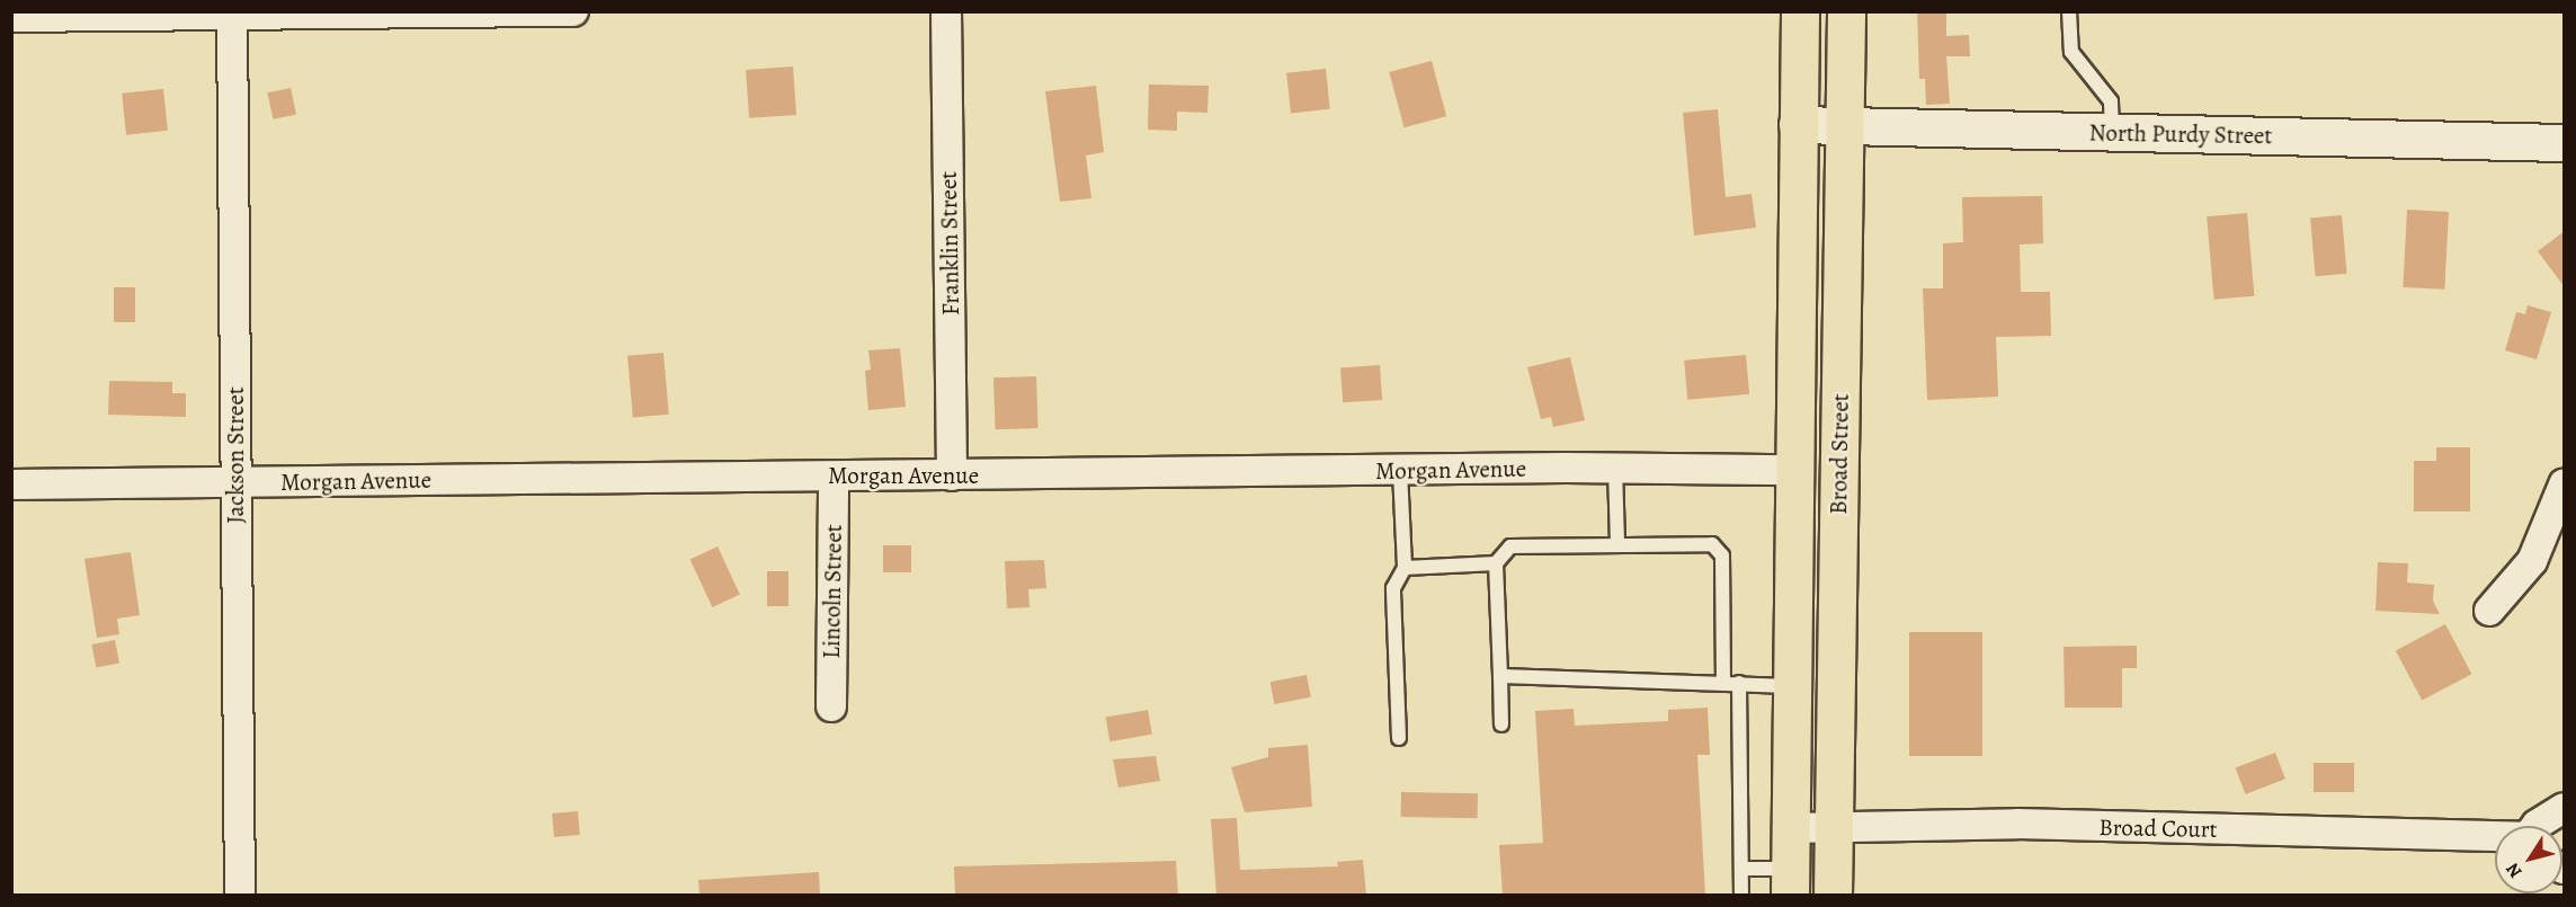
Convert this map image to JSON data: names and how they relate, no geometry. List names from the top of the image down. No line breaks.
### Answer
{"streets":{"main road":["Broad Street"],"street":["North Purdy Street","Franklin Street","Jackson Street","Morgan Avenue","Lincoln Street","Broad Court"]},"crossings":[["North Purdy Street","Broad Street"],["Franklin Street","Morgan Avenue"],["Broad Street","Morgan Avenue"],["Broad Street","Broad Court"],["Jackson Street","Morgan Avenue"],["Morgan Avenue","Lincoln Street"]],"north":"bottom left"}
